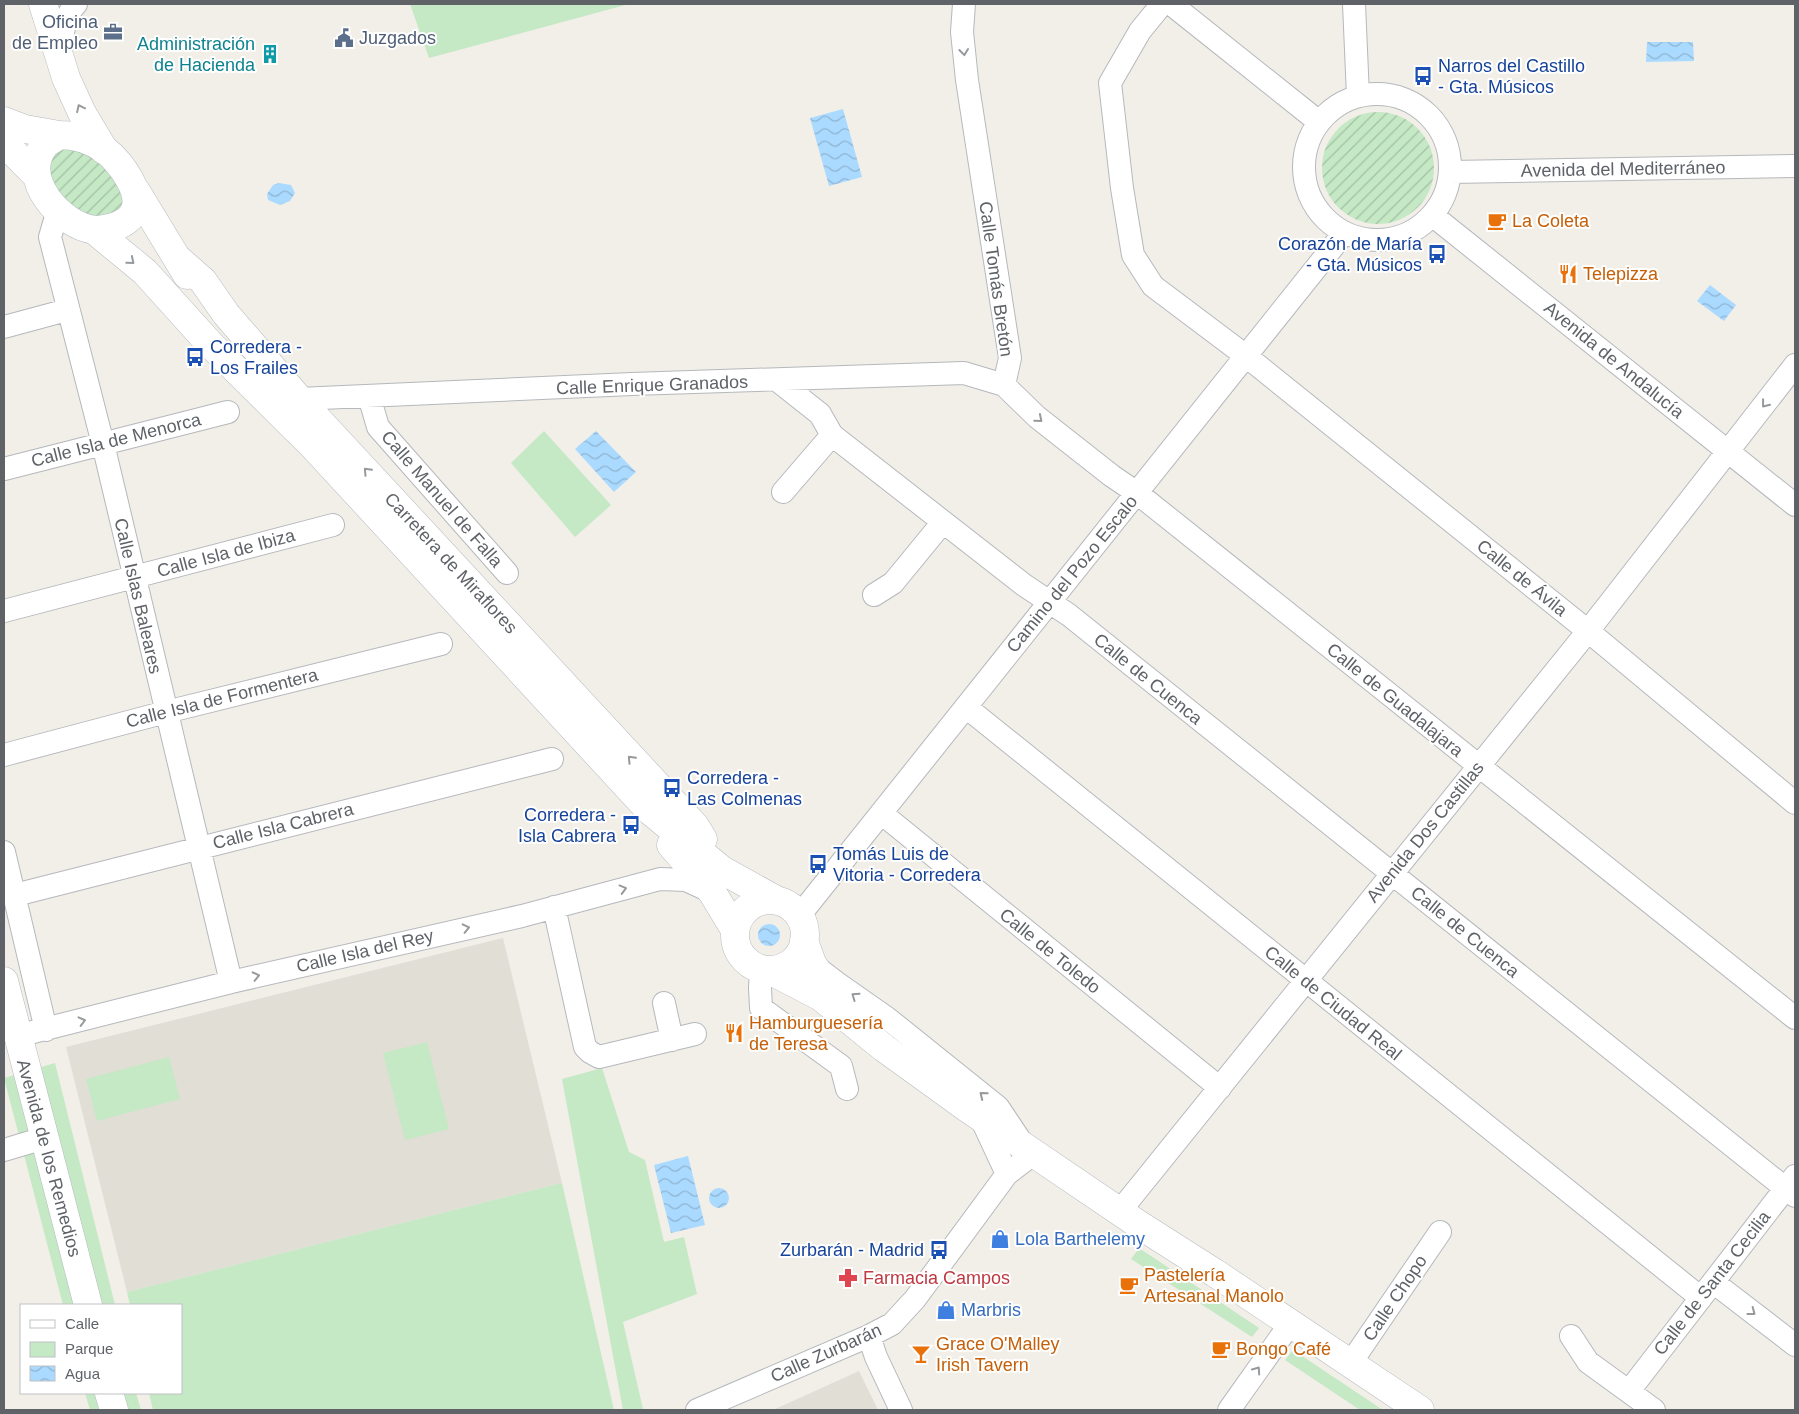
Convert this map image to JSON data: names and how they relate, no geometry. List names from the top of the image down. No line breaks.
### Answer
{"streets":{"main road":["Carretera de Miraflores","Avenida de los Remedios"],"street":["Avenida del Mediterráneo","Calle Tomás Bretón","Avenida de Andalucía","Calle Enrique Granados","Calle Isla de Menorca","Calle Manuel de Falla","Calle Isla de Ibiza","Camino del Pozo Escalo","Calle de Ávila","Calle Islas Baleares","Calle de Cuenca","Calle Isla de Formentera","Calle de Guadalajara","Calle Isla Cabrera","Avenida Dos Castillas","Calle Isla del Rey","Calle de Toledo","Calle de Ciudad Real","Calle de Santa Cecilia","Calle Chopo","Calle Zurbarán"]},"crossings":[["Avenida del Mediterráneo","Avenida de Andalucía"],["Avenida del Mediterráneo","Camino del Pozo Escalo"],["Calle Tomás Bretón","Calle Enrique Granados"],["Avenida de Andalucía","Camino del Pozo Escalo"],["Avenida de Andalucía","Avenida Dos Castillas"],["Calle Enrique Granados","Calle Manuel de Falla"],["Calle Enrique Granados","Carretera de Miraflores"],["Calle Isla de Menorca","Calle Islas Baleares"],["Calle Isla de Ibiza","Calle Islas Baleares"],["Carretera de Miraflores","Camino del Pozo Escalo"],["Carretera de Miraflores","Calle Islas Baleares"],["Carretera de Miraflores","Calle Isla del Rey"],["Camino del Pozo Escalo","Calle de Ávila"],["Camino del Pozo Escalo","Calle de Cuenca"],["Camino del Pozo Escalo","Calle de Guadalajara"],["Camino del Pozo Escalo","Calle de Toledo"],["Camino del Pozo Escalo","Calle de Ciudad Real"],["Calle de Ávila","Avenida Dos Castillas"],["Calle Islas Baleares","Calle Isla de Formentera"],["Calle Islas Baleares","Calle Isla Cabrera"],["Calle Islas Baleares","Calle Isla del Rey"],["Calle de Cuenca","Avenida Dos Castillas"],["Calle de Cuenca","Calle de Santa Cecilia"],["Calle de Guadalajara","Avenida Dos Castillas"],["Avenida Dos Castillas","Calle de Toledo"],["Avenida Dos Castillas","Calle de Ciudad Real"],["Calle Isla del Rey","Avenida de los Remedios"],["Calle de Ciudad Real","Calle de Santa Cecilia"]],"one_way":["Calle Tomás Bretón","Calle Isla del Rey"],"places":{"office":["Oficina de Empleo"],"public building":["Juzgados"],"building":["Administración de Hacienda"],"bus stop":["Narros del Castillo - Gta. Músicos","Corazón de María - Gta. Músicos","Corredera - Los Frailes","Corredera - Las Colmenas","Corredera - Isla Cabrera","Tomás Luis de Vitoria - Corredera","Zurbarán - Madrid"],"cafe":["La Coleta","Pastelería Artesanal Manolo","Bongo Café"],"restaurant":["Telepizza","Hamburguesería de Teresa"],"shop":["Lola Barthelemy","Marbris"],"pharmacy":["Farmacia Campos"],"bar":["Grace O'Malley Irish Tavern"]},"legend":["Calle","Parque","Agua"]}
